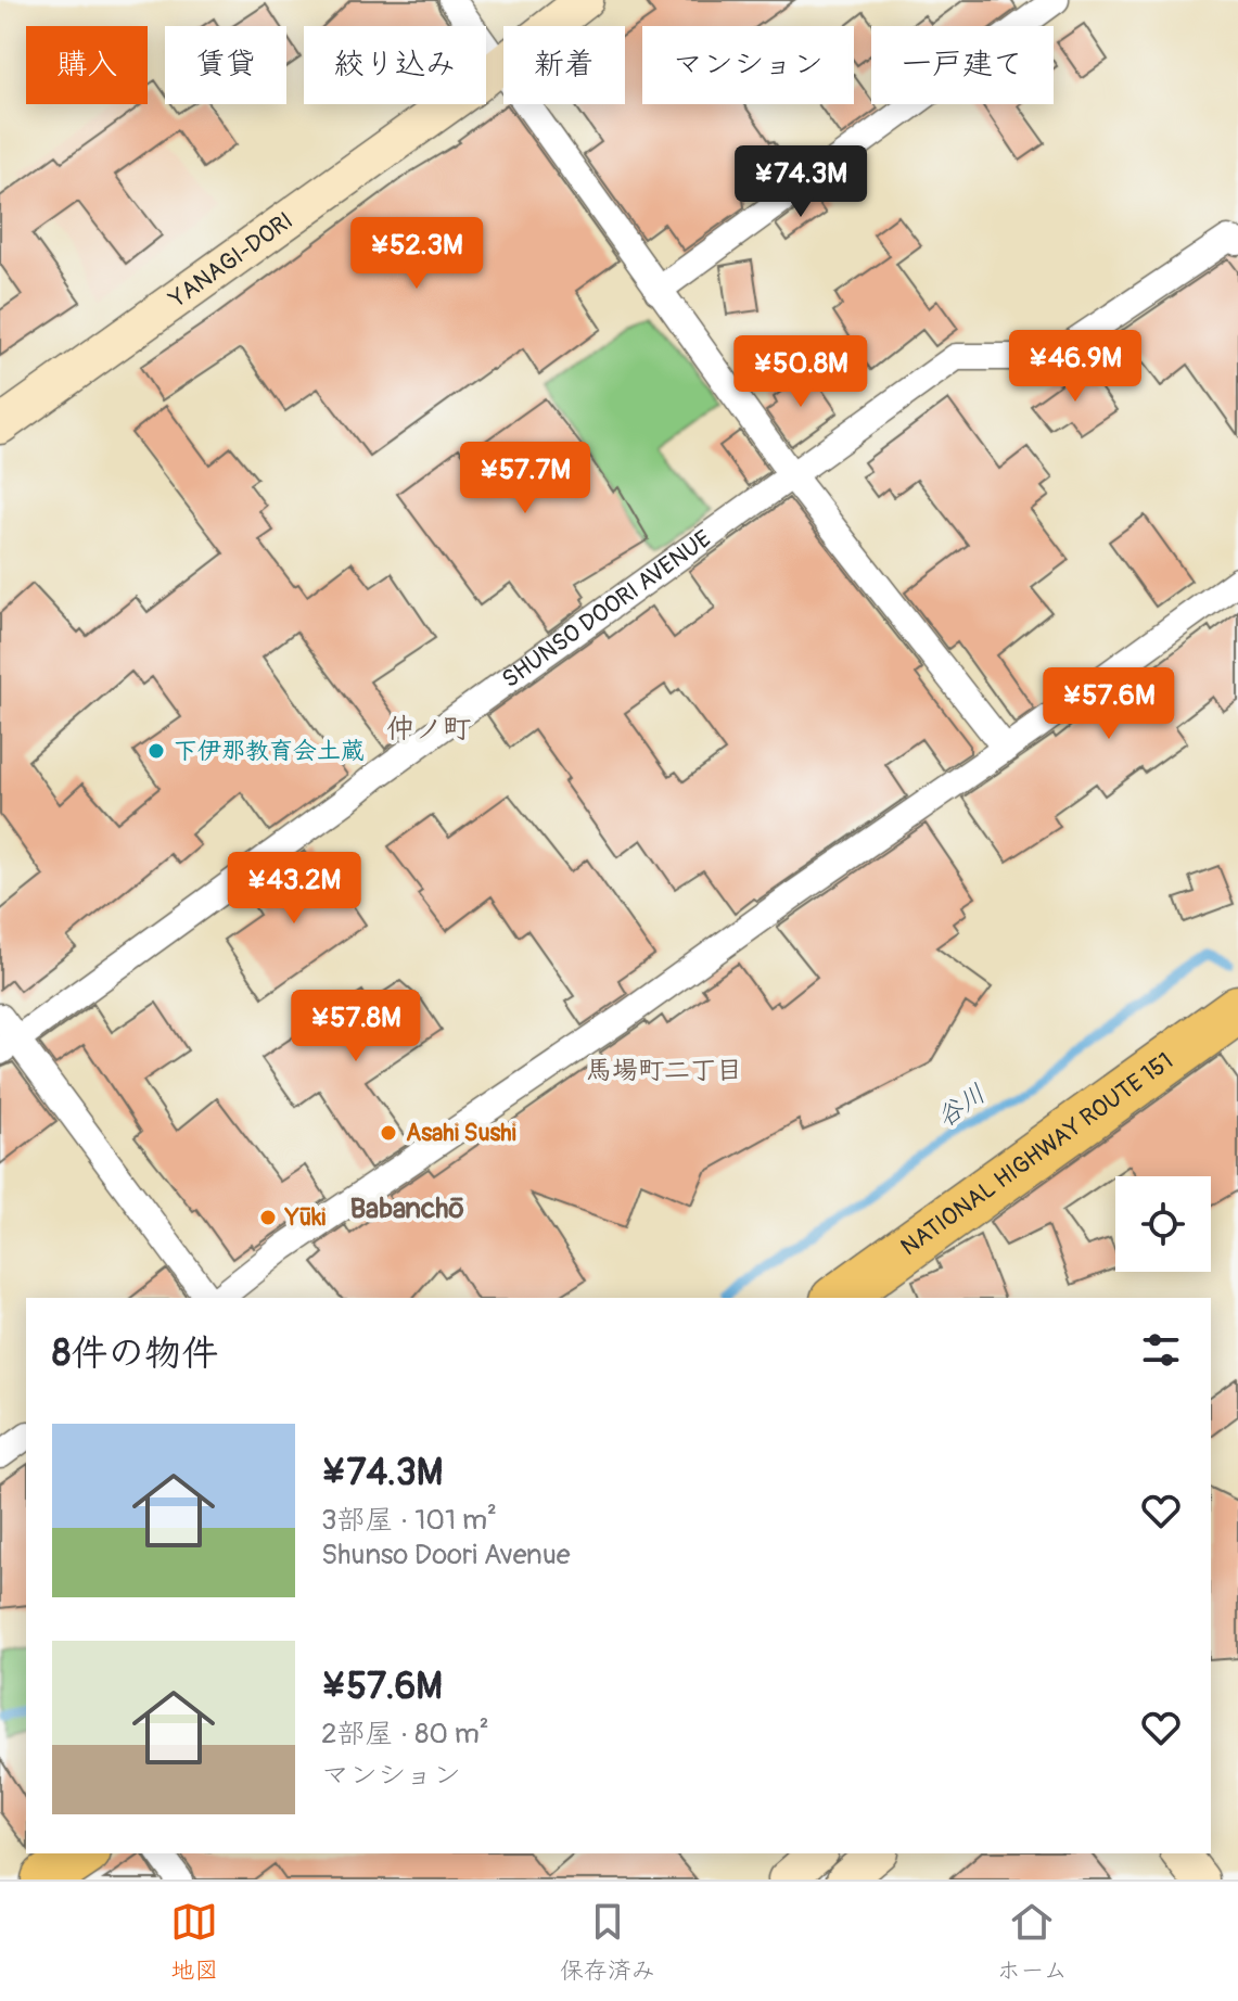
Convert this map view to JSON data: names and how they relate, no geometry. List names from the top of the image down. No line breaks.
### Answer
{"streets":{"highway":["NATIONAL HIGHWAY ROUTE 151"],"street":["YANAGI-DORI","SHUNSO DOORI AVENUE"]},"districts":["仲ノ町","馬場町二丁目","Babanchō"],"water":["谷川"],"places":["下伊那教育会土蔵","Asahi Sushi","Yūki"],"page":{"chip":["購入","賃貸","絞り込み","新着","マンション","一戸建て"],"price":["¥74.3M","¥52.3M","¥46.9M","¥50.8M","¥57.7M","¥57.6M","¥43.2M","¥57.8M"],"heading":"8件の物件","list":[{"name":"¥74.3M","note":"3部屋 · 101 m² · Shunso Doori Avenue"},{"name":"¥57.6M","note":"2部屋 · 80 m² · マンション"}],"tabs":["地図","保存済み","ホーム"]}}
